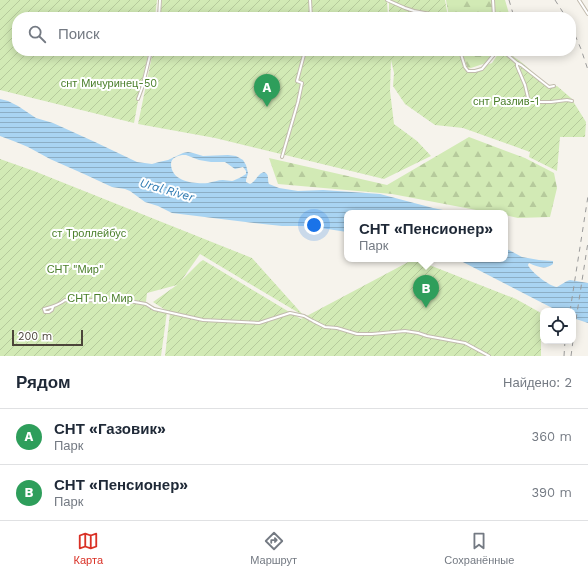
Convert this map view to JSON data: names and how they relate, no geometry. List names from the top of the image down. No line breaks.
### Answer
{"water":["Ural River"],"parks":["снт Мичуринец-50","снт Разлив-1","ст Троллейбус","СНТ \"Мир\"","СНТ По Мир"],"scale_bar":"200 m","page":{"search":"Поиск","pins":["A","B"],"popup":["СНТ «Пенсионер»","Парк"],"scale":"200 m","heading":["Рядом","Найдено: 2"],"list":[{"mark":"A","name":"СНТ «Газовик»","note":"Парк","value":"360 m"},{"mark":"B","name":"СНТ «Пенсионер»","note":"Парк","value":"390 m"}],"nav":["Карта","Маршрут","Сохранённые"]}}
